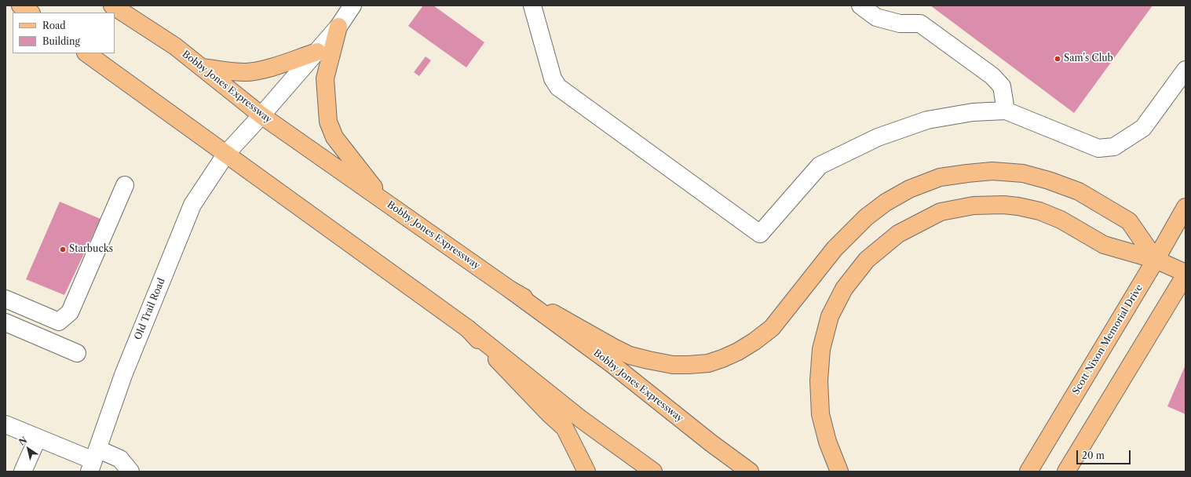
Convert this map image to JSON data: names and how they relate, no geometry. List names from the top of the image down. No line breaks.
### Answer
{"streets":{"main road":["Bobby Jones Expressway","Scott Nixon Memorial Drive"],"street":["Old Trail Road"]},"crossings":[["Bobby Jones Expressway","Old Trail Road"]],"places":["Sam's Club","Starbucks"],"legend":["Road","Building"],"scale_bar":"20 m","north":"top left"}
